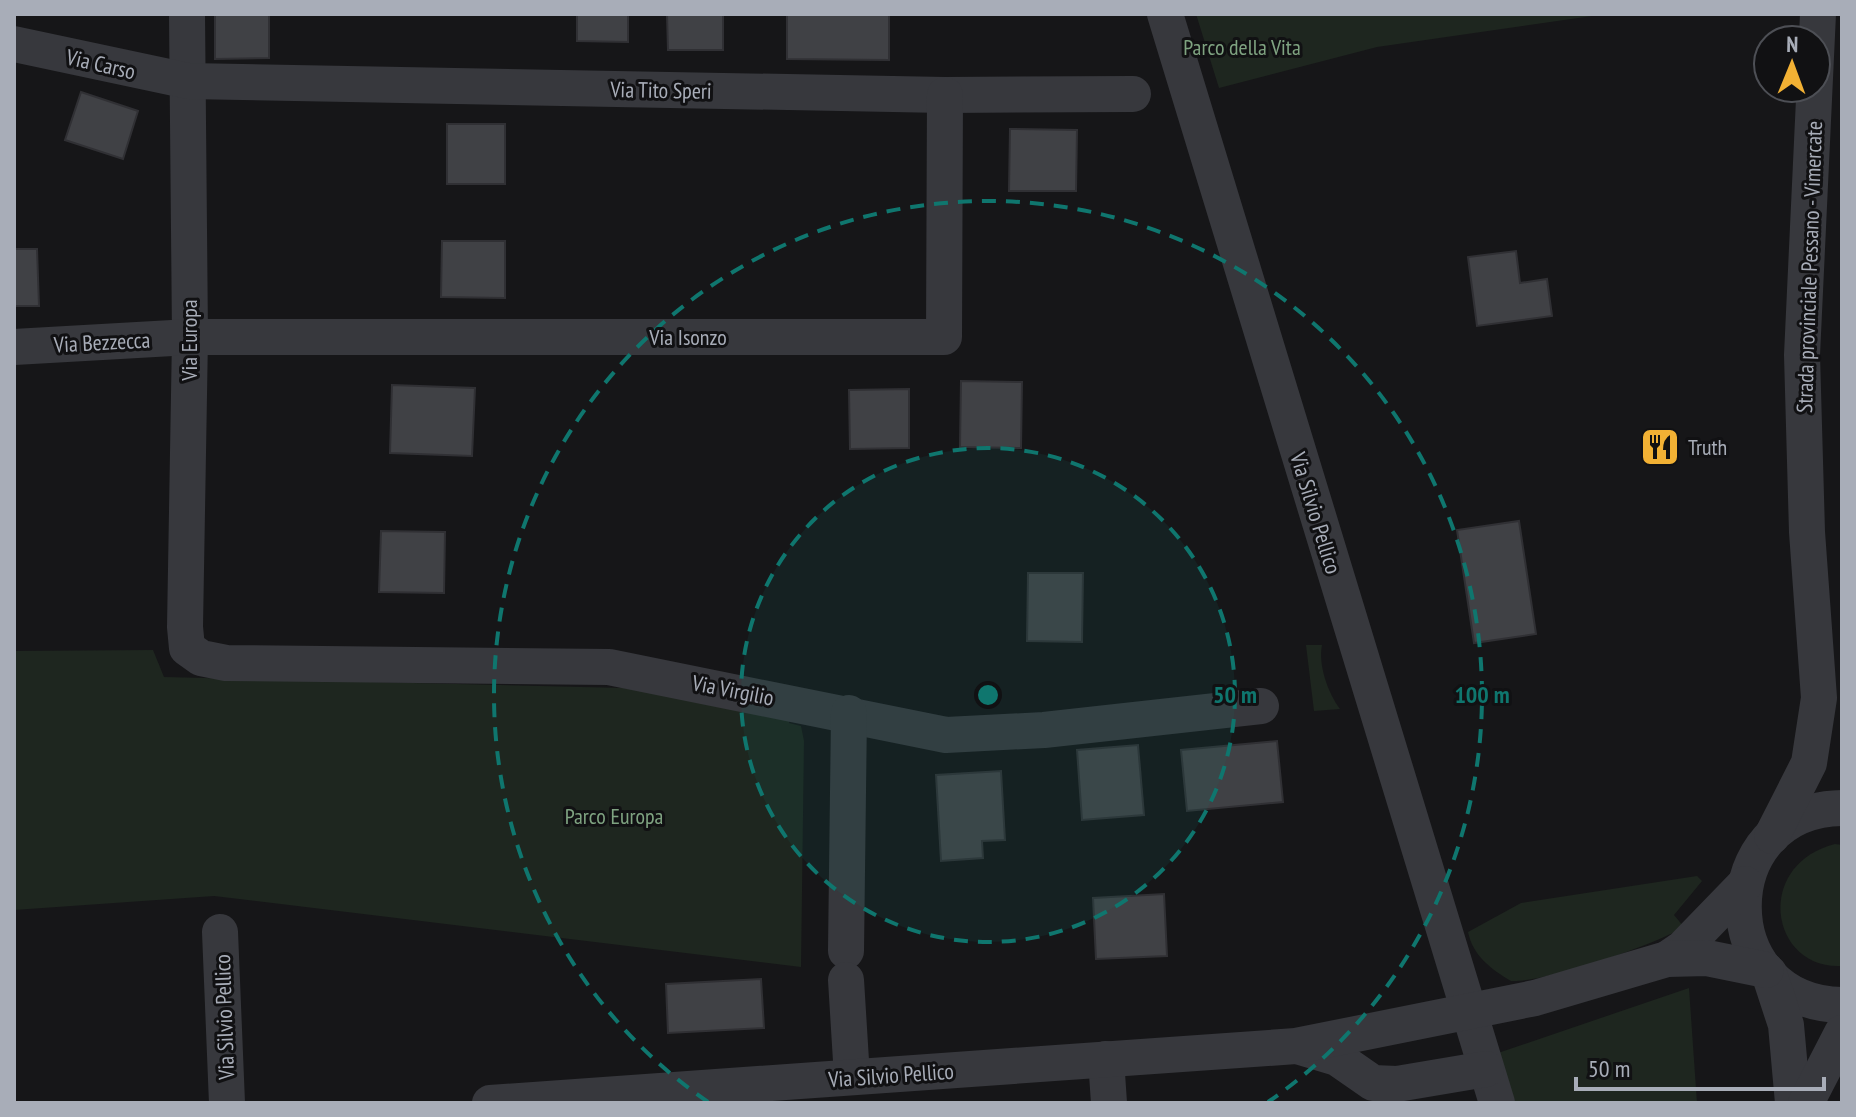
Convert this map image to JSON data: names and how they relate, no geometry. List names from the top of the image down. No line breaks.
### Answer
{"streets":{"street":["Via Carso","Via Tito Speri","Strada provinciale Pessano - Vimercate","Via Isonzo","Via Europa","Via Bezzecca","Via Silvio Pellico","Via Virgilio"]},"crossings":[["Via Carso","Via Tito Speri"],["Via Carso","Via Europa"],["Via Tito Speri","Via Isonzo"],["Via Tito Speri","Via Europa"],["Strada provinciale Pessano - Vimercate","Via Silvio Pellico"],["Via Isonzo","Via Europa"],["Via Isonzo","Via Bezzecca"],["Via Europa","Via Bezzecca"],["Via Europa","Via Virgilio"]],"parks":["Parco della Vita","Parco Europa"],"places":{"restaurant":["Truth"]},"scale_bar":"50 m","north":"top","rings":["50 m","100 m"]}
